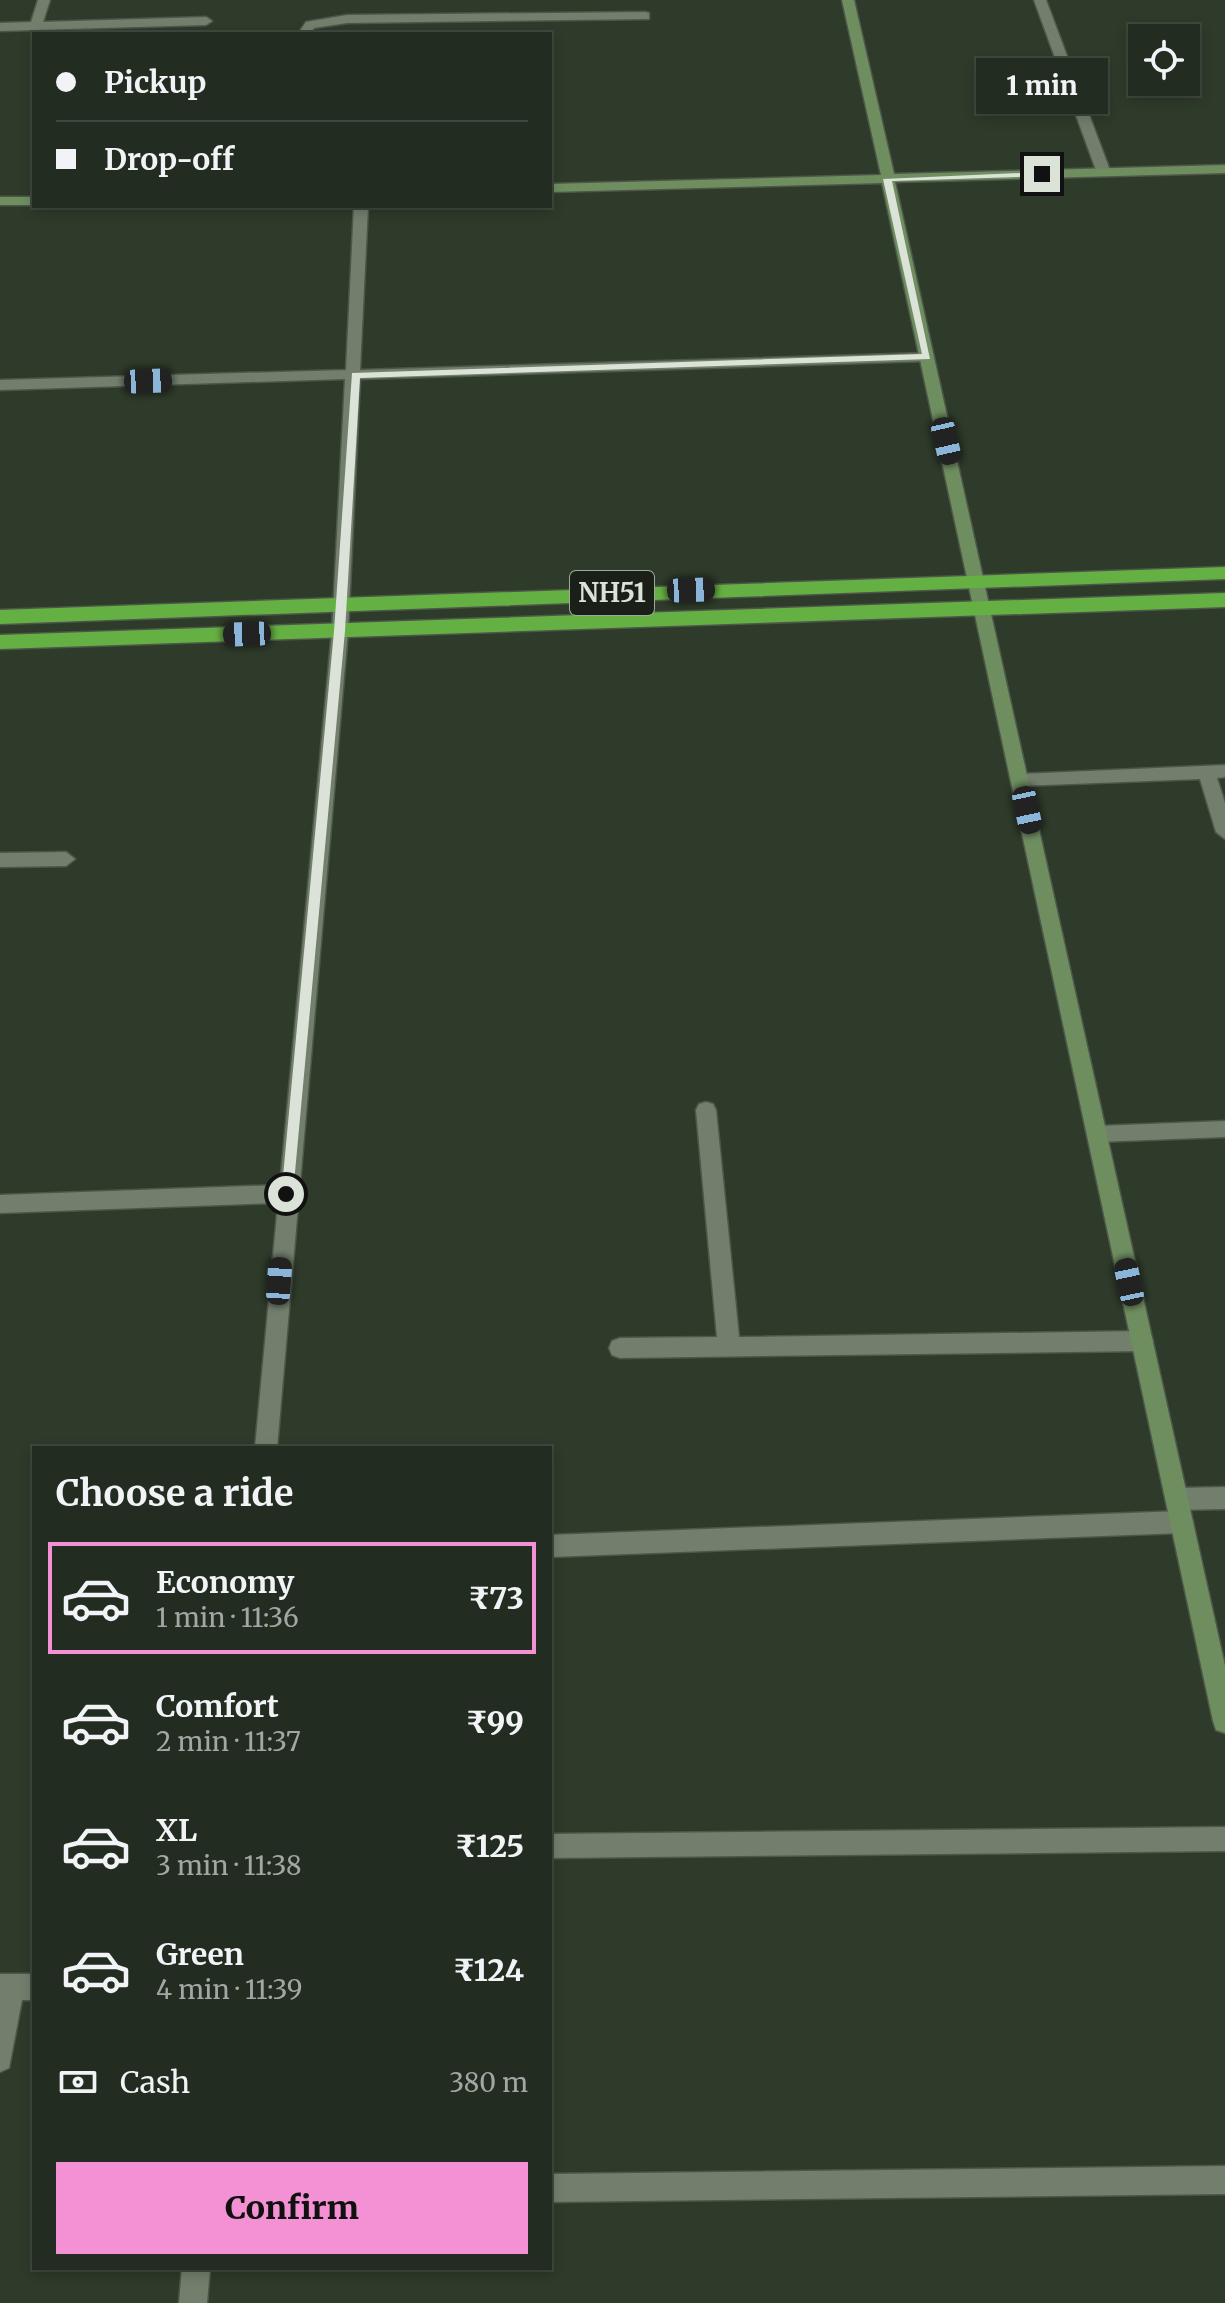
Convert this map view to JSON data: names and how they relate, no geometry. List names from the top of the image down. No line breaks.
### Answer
{"streets":{"highway":["NH51"]},"page":{"banner":["Pickup","Drop-off"],"bubble":"1 min","heading":"Choose a ride","list":[{"name":"Economy","note":"1 min · 11:36","value":"₹73"},{"name":"Comfort","note":"2 min · 11:37","value":"₹99"},{"name":"XL","note":"3 min · 11:38","value":"₹125"},{"name":"Green","note":"4 min · 11:39","value":"₹124"}],"pay":["Cash","380 m"],"buttons":"Confirm"}}
